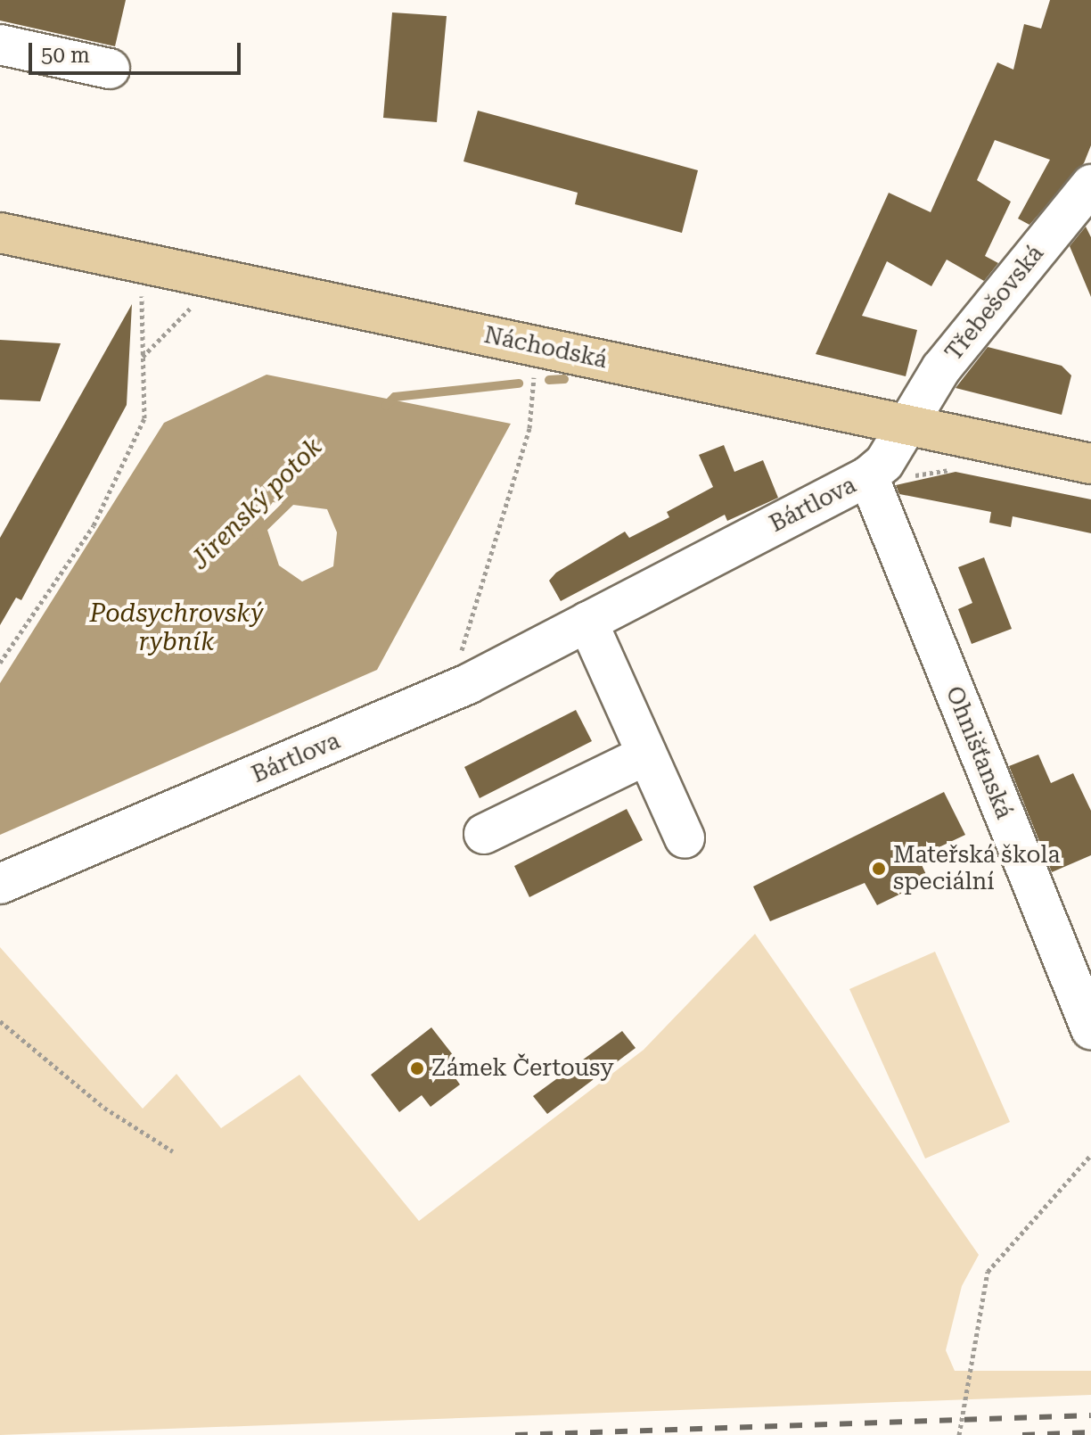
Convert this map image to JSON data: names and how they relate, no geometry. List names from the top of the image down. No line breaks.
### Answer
{"streets":{"main road":["Náchodská"],"street":["Třebešovská","Bártlova","Ohnišťanská"]},"crossings":[["Třebešovská","Náchodská"],["Třebešovská","Bártlova"],["Náchodská","Bártlova"],["Bártlova","Ohnišťanská"]],"water":["Jirenský potok","Podsychrovský rybník"],"places":["Mateřská škola speciální","Zámek Čertousy"],"scale_bar":"50 m"}
